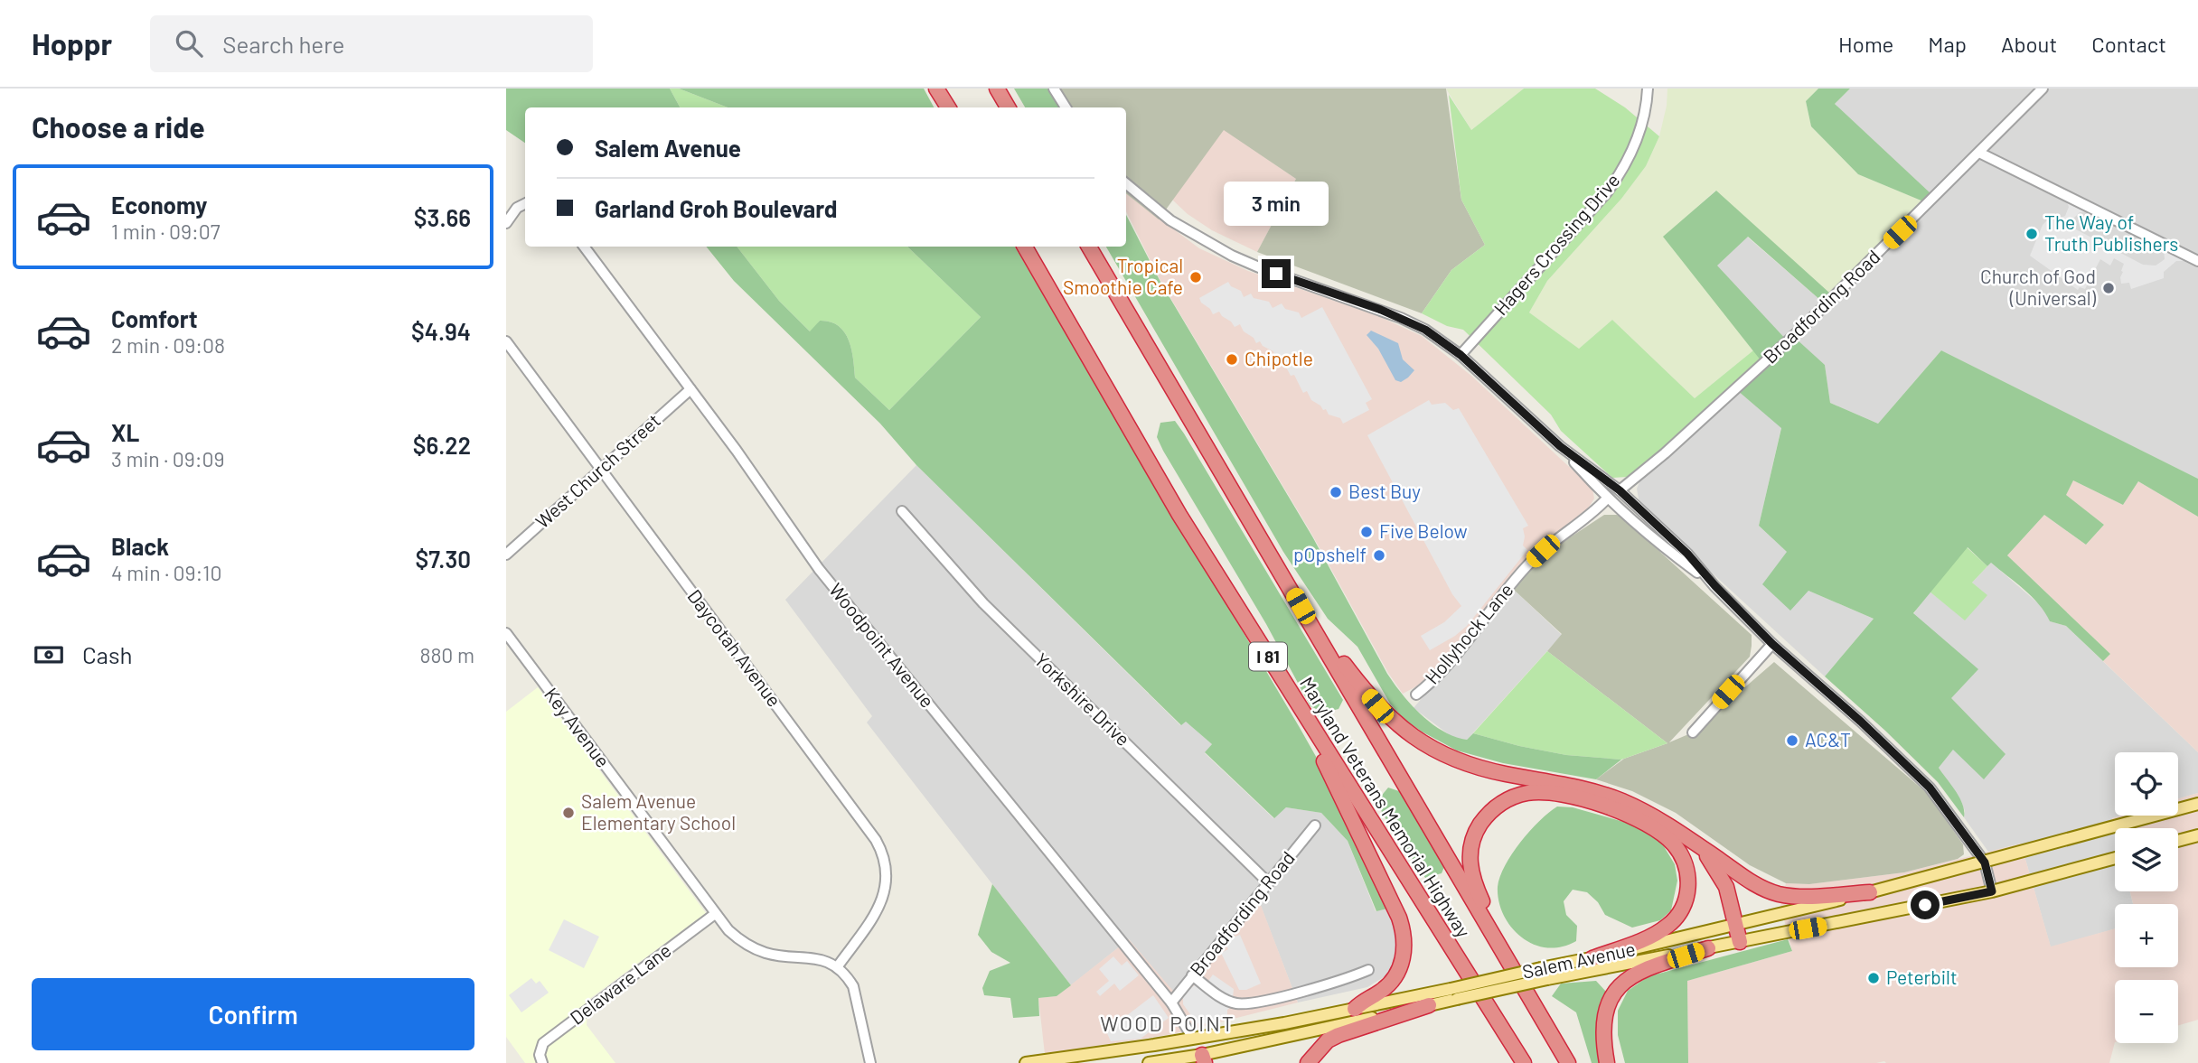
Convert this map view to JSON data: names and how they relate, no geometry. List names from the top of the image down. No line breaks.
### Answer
{"streets":{"highway":["I 81","Maryland Veterans Memorial Highway"],"main road":["Salem Avenue"],"street":["Hagers Crossing Drive","Broadfording Road","West Church Street","Hollyhock Lane","Woodpoint Avenue","Daycotah Avenue","Yorkshire Drive","Key Avenue","Delaware Lane"]},"crossings":[["Broadfording Road","Woodpoint Avenue"],["Broadfording Road","Yorkshire Drive"],["West Church Street","Woodpoint Avenue"],["West Church Street","Daycotah Avenue"],["Woodpoint Avenue","Salem Avenue"],["Daycotah Avenue","Key Avenue"],["Key Avenue","Delaware Lane"]],"districts":["WOOD POINT"],"places":["The Way of Truth Publishers","Tropical Smoothie Cafe","Church of God (Universal)","Chipotle","Best Buy","Five Below","pOpshelf","AC&T","Salem Avenue Elementary School","Peterbilt"],"page":{"header":"Hoppr","search":"Search here","nav":["Home","Map","About","Contact"],"heading":"Choose a ride","banner":["Salem Avenue","Garland Groh Boulevard"],"list":[{"name":"Economy","note":"1 min · 09:07","value":"$3.66"},{"name":"Comfort","note":"2 min · 09:08","value":"$4.94"},{"name":"XL","note":"3 min · 09:09","value":"$6.22"},{"name":"Black","note":"4 min · 09:10","value":"$7.30"}],"bubble":"3 min","pay":["Cash","880 m"],"map_buttons":["+","−"],"buttons":"Confirm"}}
